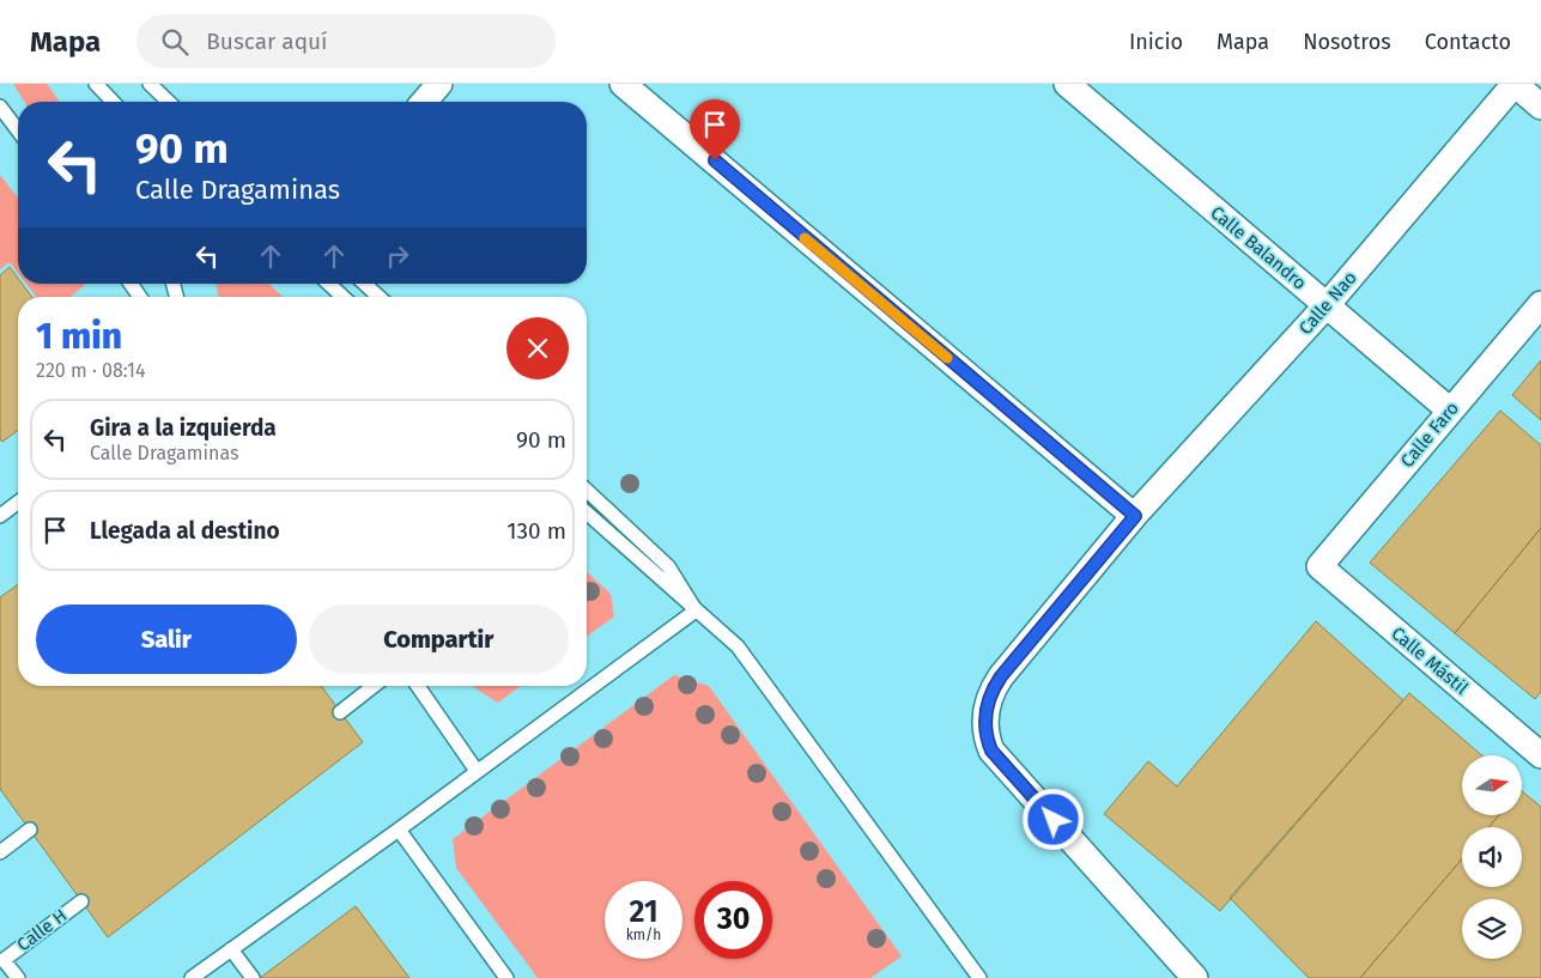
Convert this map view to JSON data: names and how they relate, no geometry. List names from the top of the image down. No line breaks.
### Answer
{"streets":{"street":["Calle Balandro","Calle Nao","Calle Faro","Calle Mástil"],"lane":["Calle H"]},"crossings":[["Calle Balandro","Calle Nao"],["Calle Balandro","Calle Faro"],["Calle Faro","Calle Mástil"]],"north":"right","page":{"header":"Mapa","search":"Buscar aquí","nav":["Inicio","Mapa","Nosotros","Contacto"],"turn":["90 m","Calle Dragaminas"],"heading":["1 min","220 m · 08:14"],"list":[{"name":"Gira a la izquierda","note":"Calle Dragaminas","value":"90 m"},{"name":"Llegada al destino","value":"130 m"}],"buttons":["Salir","Compartir"],"speed":"21 km/h","limit":"30"}}
